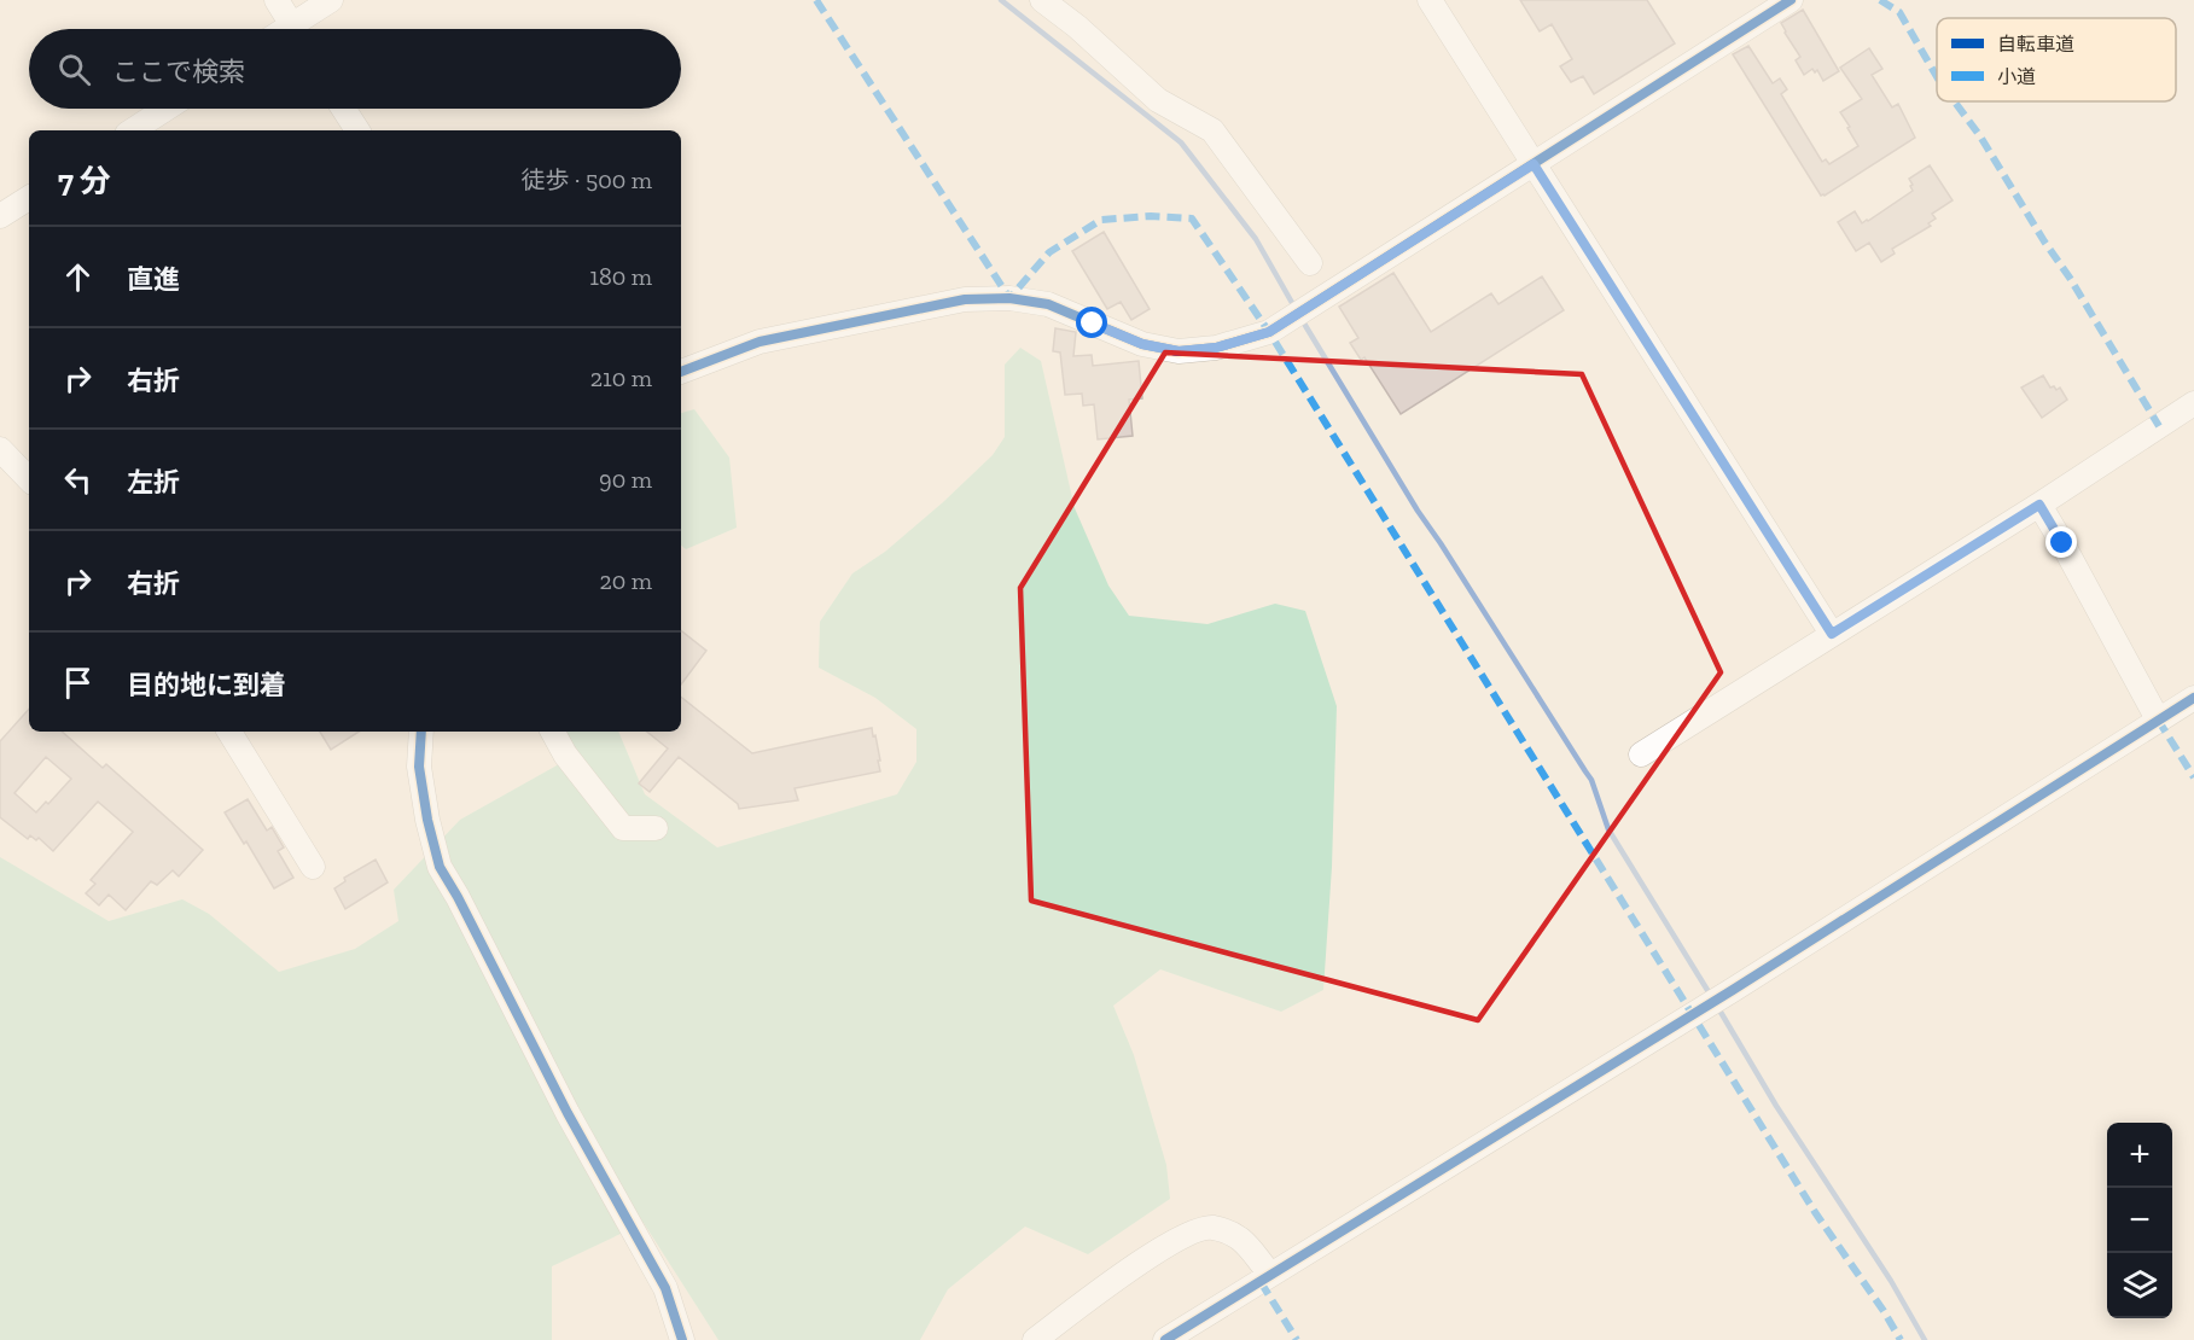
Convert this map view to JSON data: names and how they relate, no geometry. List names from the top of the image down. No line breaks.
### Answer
{"legend":["自転車道","小道"],"page":{"search":"ここで検索","heading":["7 分","徒歩 · 500 m"],"list":[["直進","180 m"],["右折","210 m"],["左折","90 m"],["右折","20 m"],"目的地に到着"],"map_buttons":["+","−"]}}
